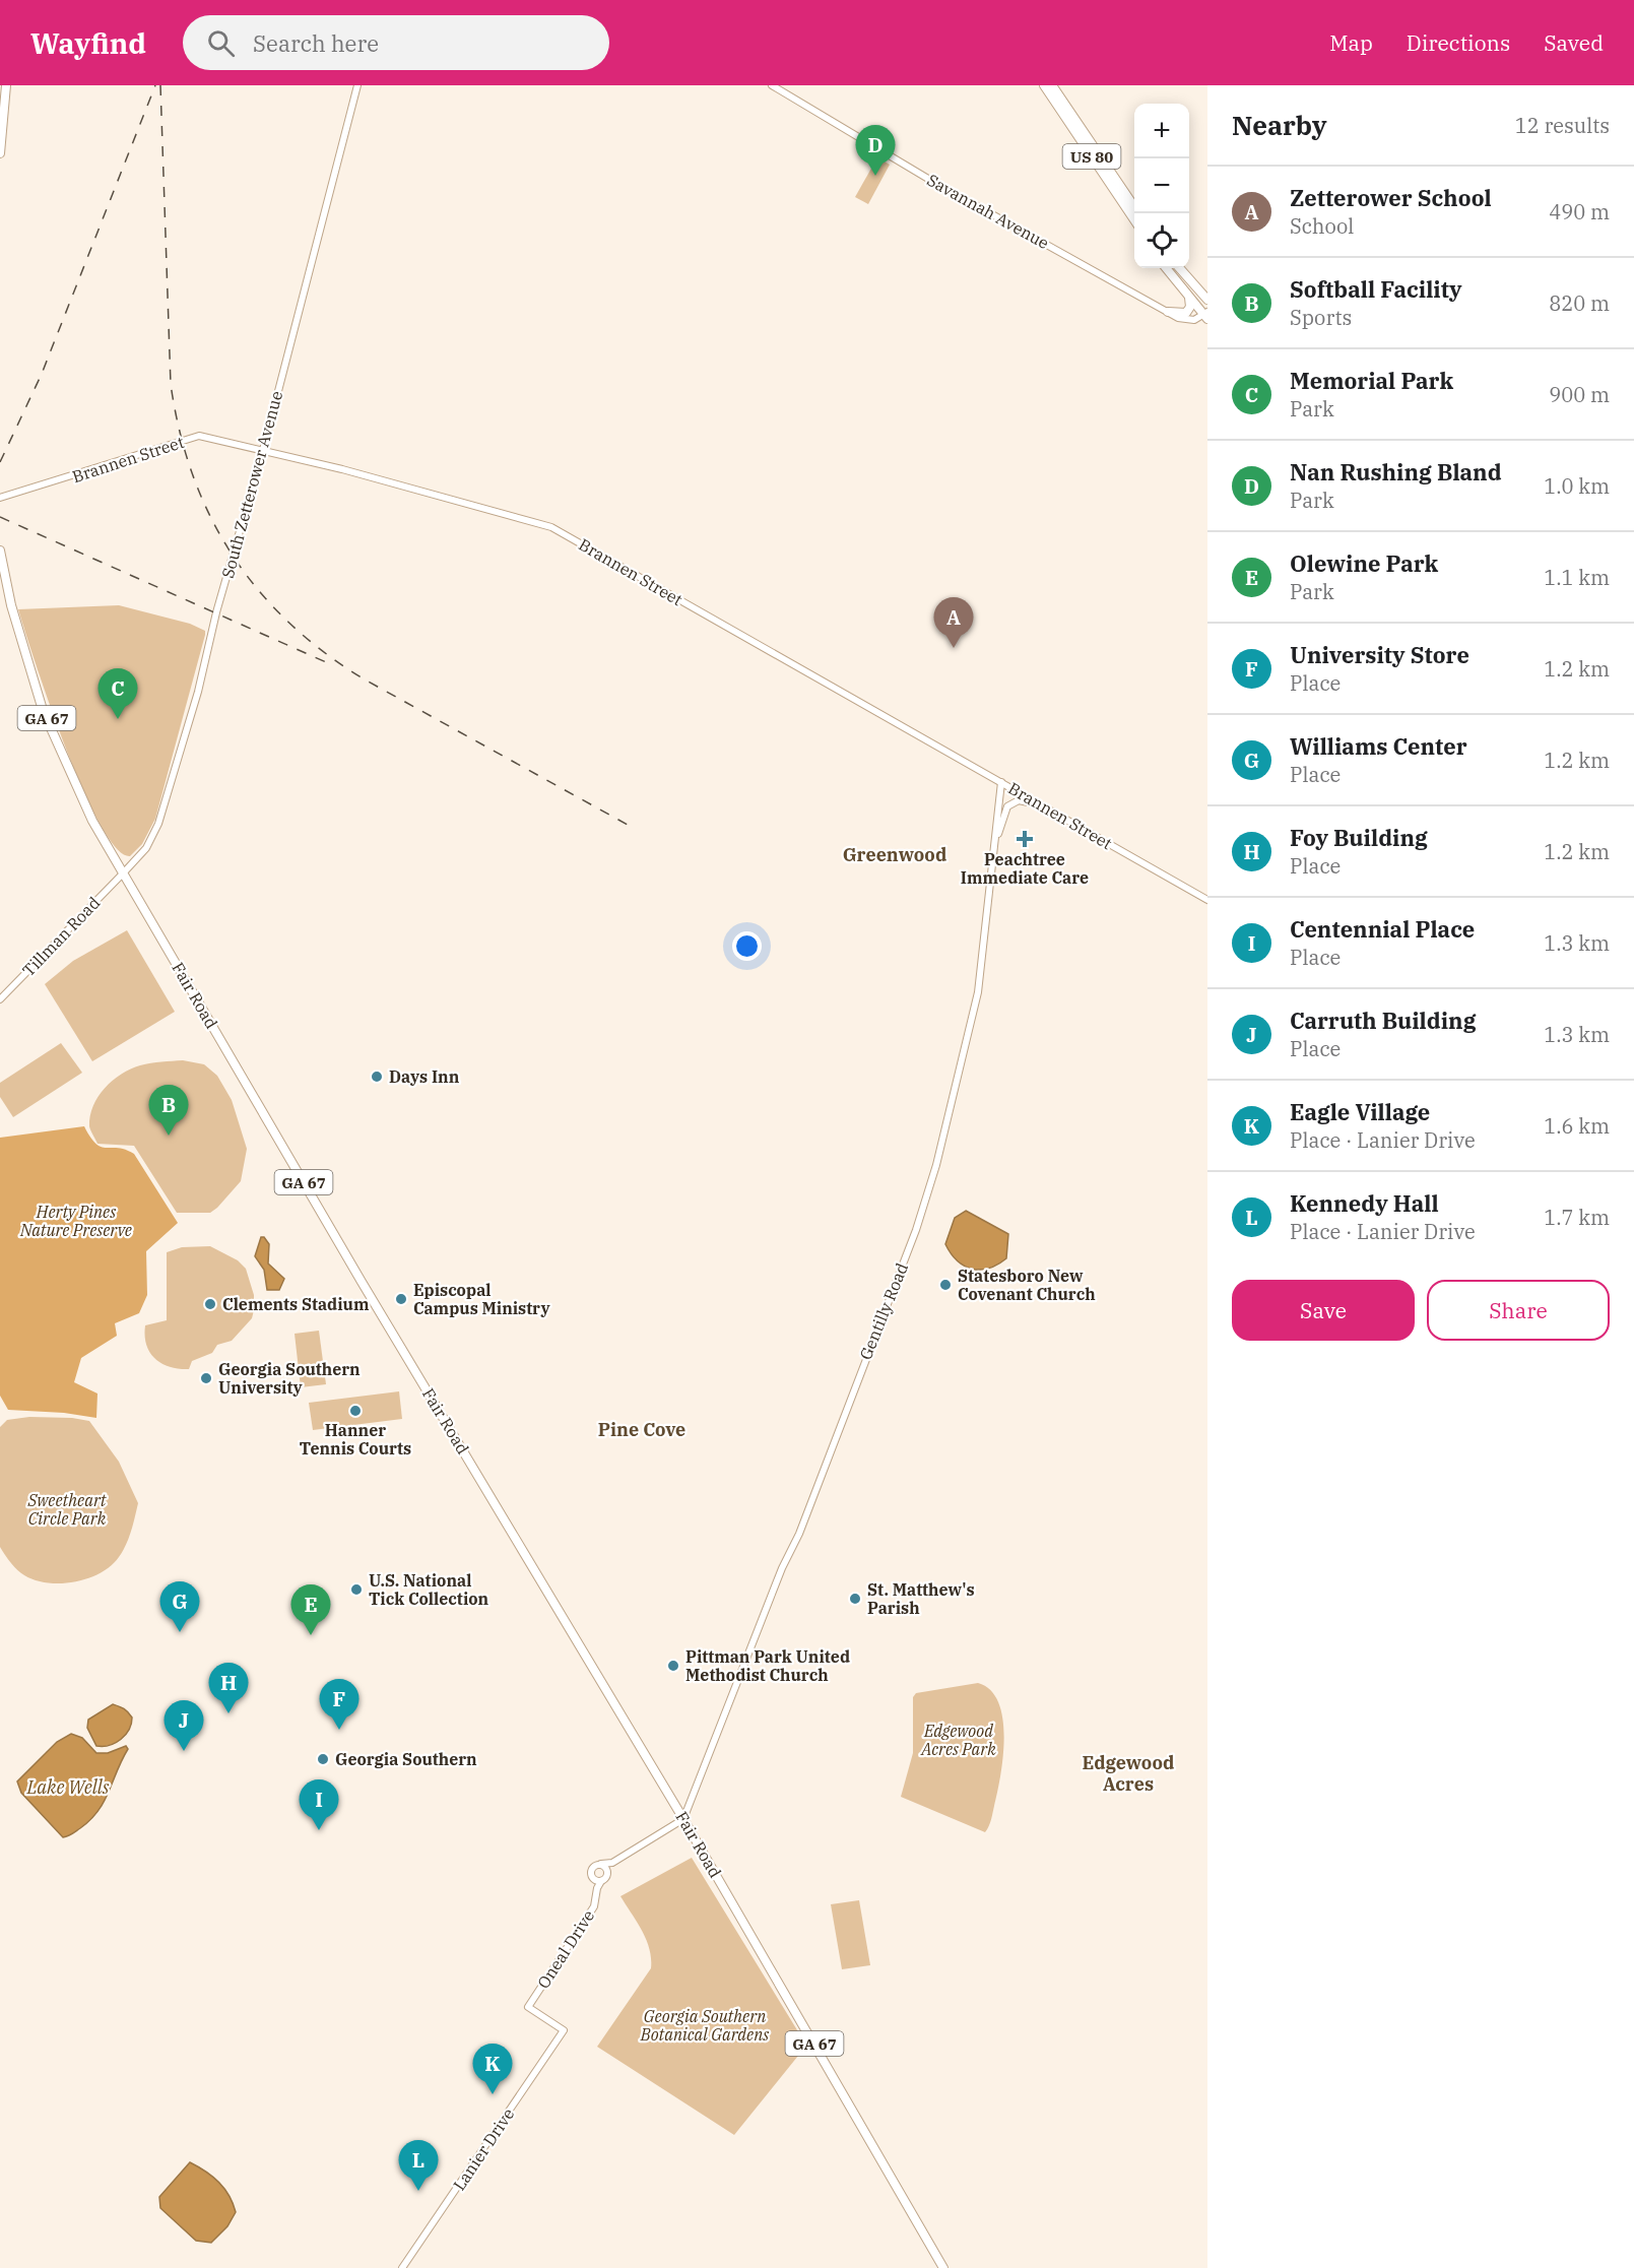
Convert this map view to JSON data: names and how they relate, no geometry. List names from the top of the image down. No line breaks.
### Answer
{"streets":{"main road":["US 80","GA 67","Fair Road"],"street":["Savannah Avenue","Brannen Street","South Zetterower Avenue","Tillman Road","Gentilly Road","Oneal Drive","Lanier Drive"]},"crossings":[["Brannen Street","South Zetterower Avenue"],["Brannen Street","Gentilly Road"],["South Zetterower Avenue","Tillman Road"],["South Zetterower Avenue","Fair Road"],["Tillman Road","Fair Road"],["Fair Road","Gentilly Road"],["Oneal Drive","Lanier Drive"]],"districts":["Greenwood","Pine Cove","Edgewood Acres"],"water":["Lake Wells"],"parks":["Herty Pines Nature Preserve","Sweetheart Circle Park","Edgewood Acres Park","Georgia Southern Botanical Gardens"],"places":{"health":["Peachtree Immediate Care"],"other":["Days Inn","Statesboro New Covenant Church","Episcopal Campus Ministry","Clements Stadium","Georgia Southern University","Hanner Tennis Courts","U.S. National Tick Collection","St. Matthew's Parish","Pittman Park United Methodist Church","Georgia Southern"]},"page":{"header":"Wayfind","search":"Search here","nav":["Map","Directions","Saved"],"heading":["Nearby","12 results"],"map_buttons":["+","−"],"pins":["D","A","C","B","G","E","H","F","J","I","K","L"],"list":[{"mark":"A","name":"Zetterower School","note":"School","value":"490 m"},{"mark":"B","name":"Softball Facility","note":"Sports","value":"820 m"},{"mark":"C","name":"Memorial Park","note":"Park","value":"900 m"},{"mark":"D","name":"Nan Rushing Bland","note":"Park","value":"1.0 km"},{"mark":"E","name":"Olewine Park","note":"Park","value":"1.1 km"},{"mark":"F","name":"University Store","note":"Place","value":"1.2 km"},{"mark":"G","name":"Williams Center","note":"Place","value":"1.2 km"},{"mark":"H","name":"Foy Building","note":"Place","value":"1.2 km"},{"mark":"I","name":"Centennial Place","note":"Place","value":"1.3 km"},{"mark":"J","name":"Carruth Building","note":"Place","value":"1.3 km"},{"mark":"K","name":"Eagle Village","note":"Place · Lanier Drive","value":"1.6 km"},{"mark":"L","name":"Kennedy Hall","note":"Place · Lanier Drive","value":"1.7 km"}],"buttons":["Save","Share"]}}
